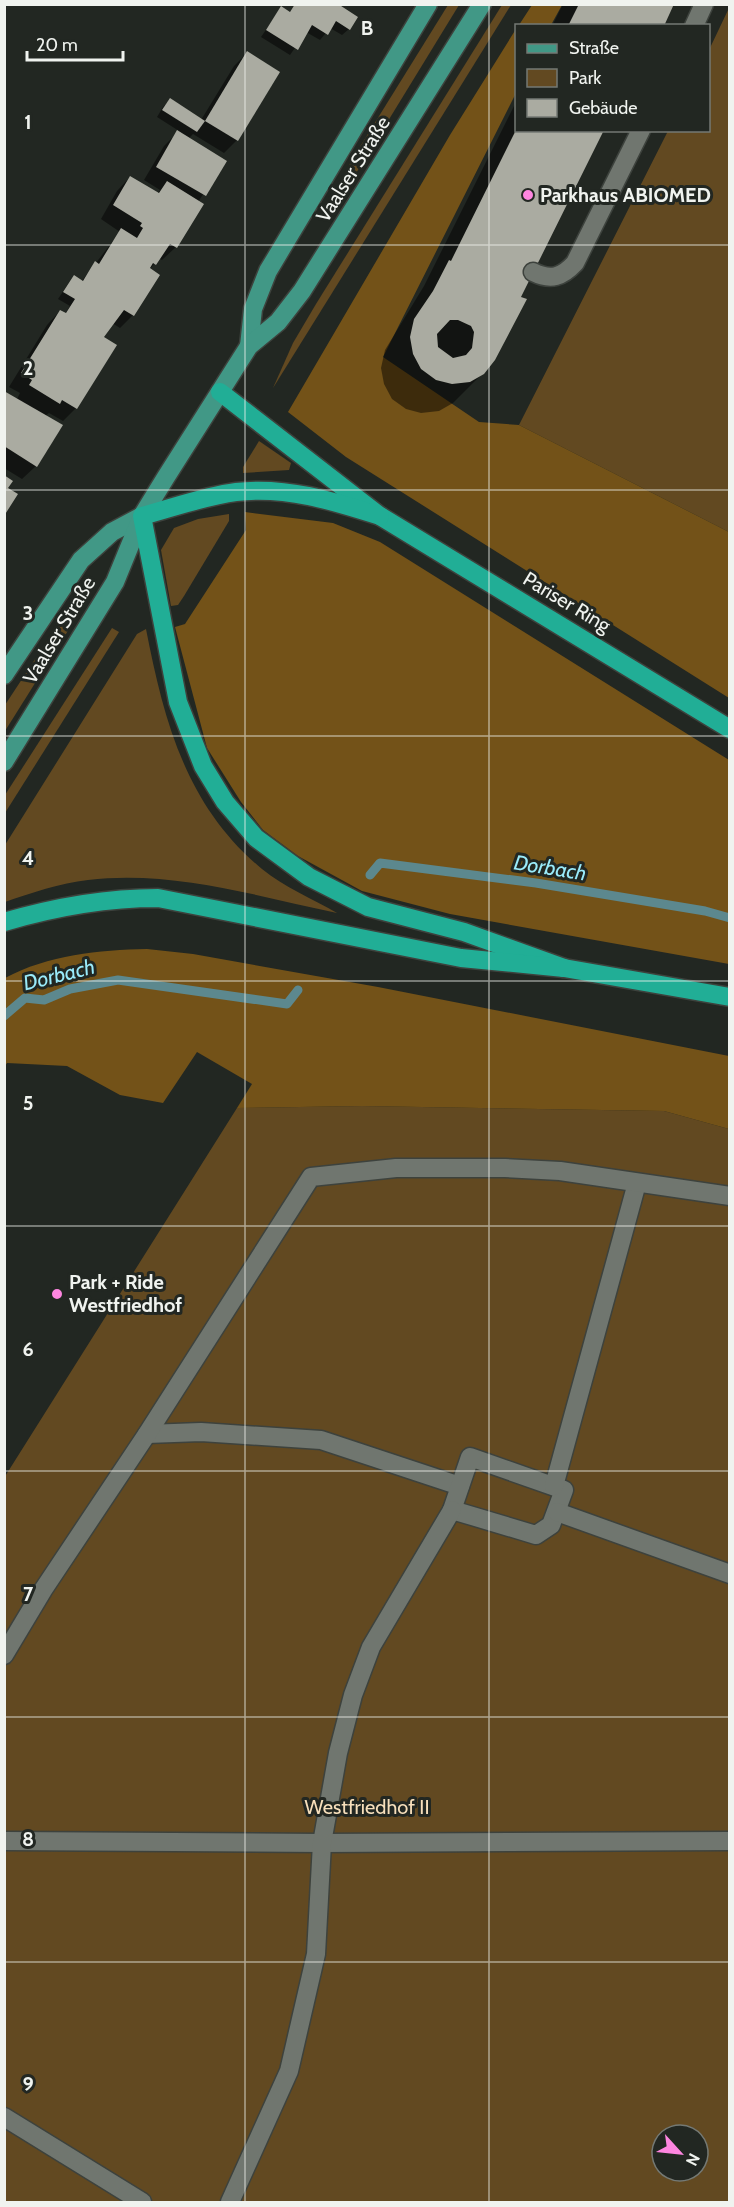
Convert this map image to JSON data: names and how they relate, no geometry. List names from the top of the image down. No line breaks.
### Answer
{"streets":{"highway":["Pariser Ring"],"main road":["Vaalser Straße"]},"water":["Dorbach"],"parks":["Westfriedhof II"],"places":["Parkhaus ABIOMED","Park + Ride Westfriedhof"],"legend":["Straße","Park","Gebäude"],"scale_bar":"20 m","north":"bottom right","grid":{"columns":["B"],"rows":["1","2","3","4","5","6","7","8","9"]}}
